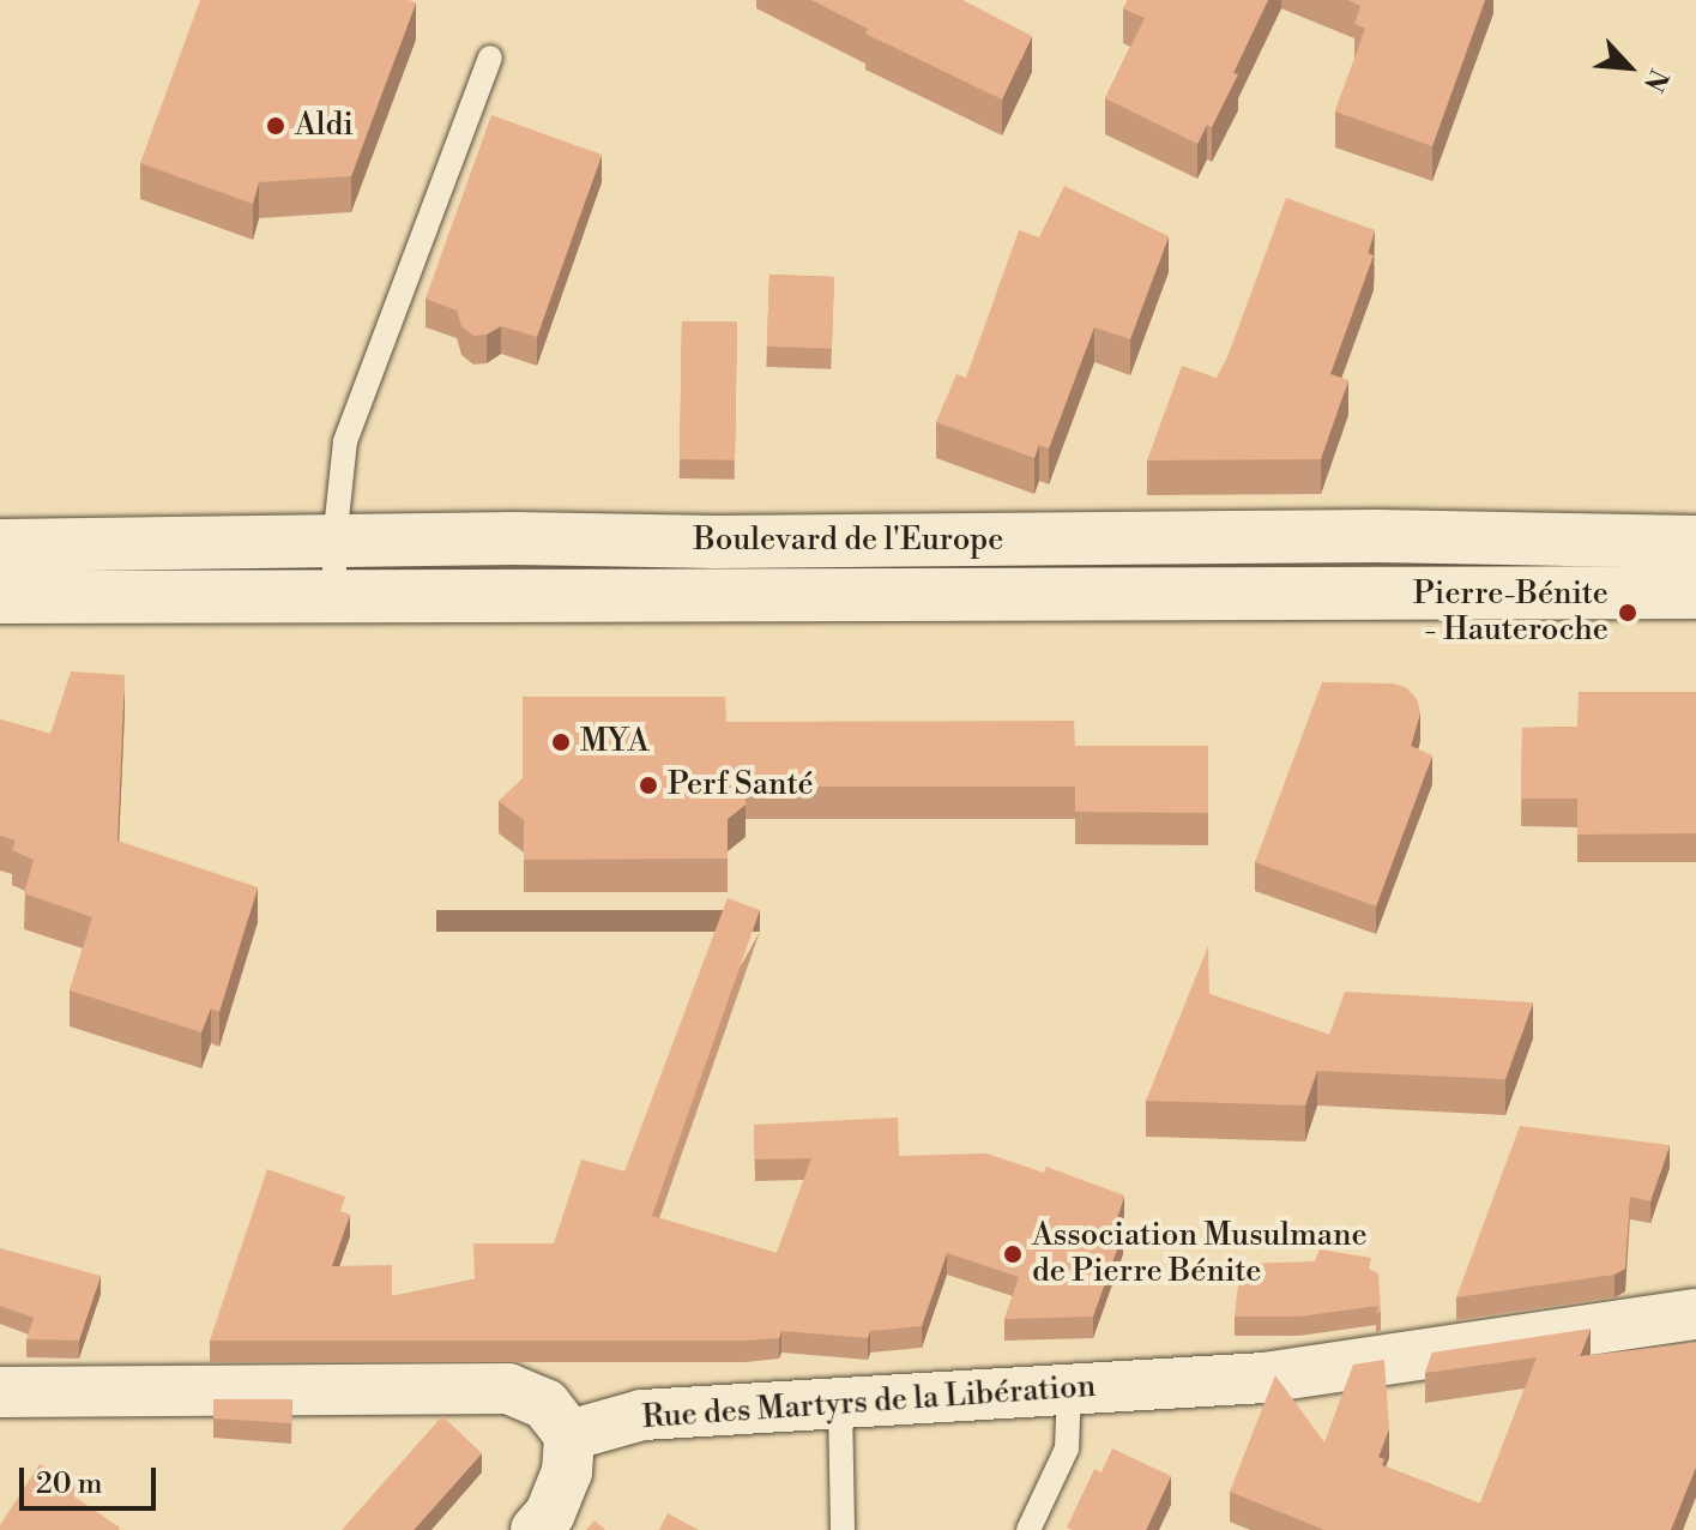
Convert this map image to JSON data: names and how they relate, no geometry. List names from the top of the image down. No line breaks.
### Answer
{"streets":{"main road":["Boulevard de l'Europe"],"street":["Rue des Martyrs de la Libération"]},"places":["Aldi","Pierre-Bénite - Hauteroche","MYA","Perf Santé","Association Musulmane de Pierre Bénite"],"scale_bar":"20 m","north":"bottom right"}
